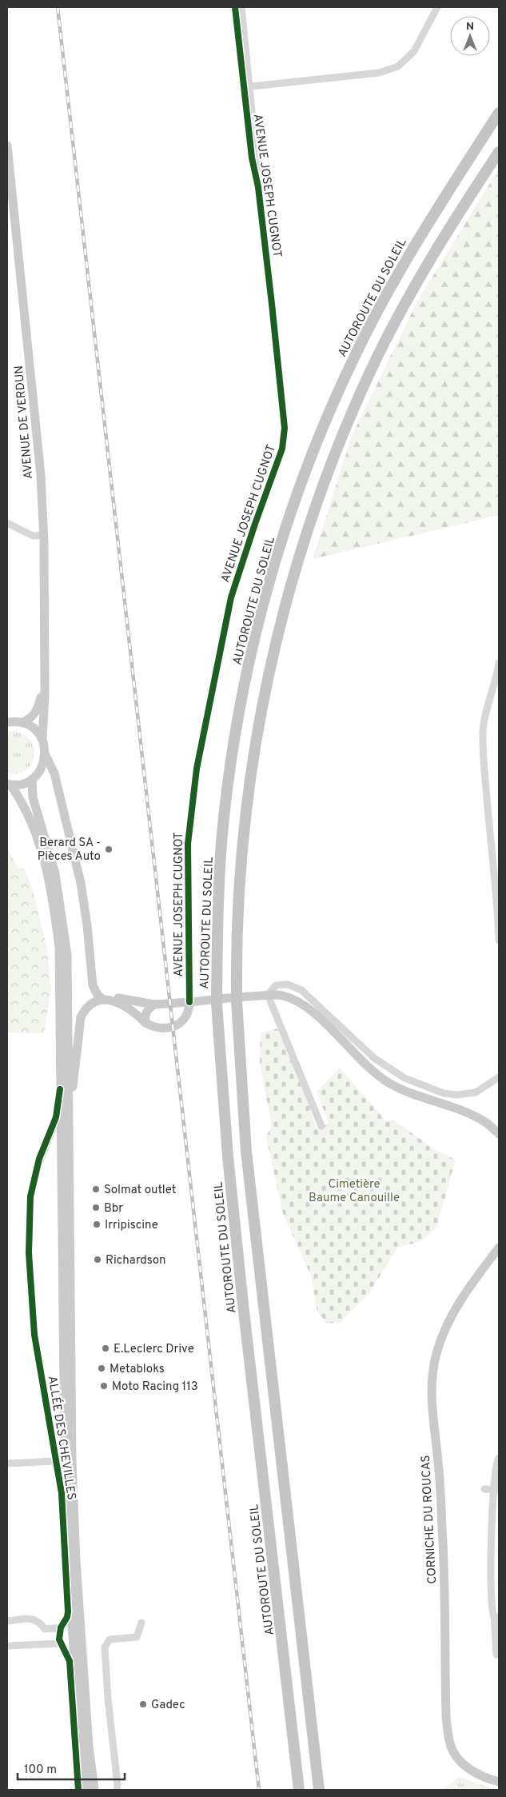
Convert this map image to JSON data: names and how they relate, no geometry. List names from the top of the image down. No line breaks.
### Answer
{"streets":{"highway":["AUTOROUTE DU SOLEIL"],"main road":["AVENUE DE VERDUN","CORNICHE DU ROUCAS"],"street":["AVENUE JOSEPH CUGNOT","ALLÉE DES CHEVILLES"]},"parks":["Cimetière Baume Canouille"],"places":["Berard SA - Pièces Auto","Solmat outlet","Bbr","Irripiscine","Richardson","E.Leclerc Drive","Metabloks","Moto Racing 113","Gadec"],"scale_bar":"100 m","north":"top"}
